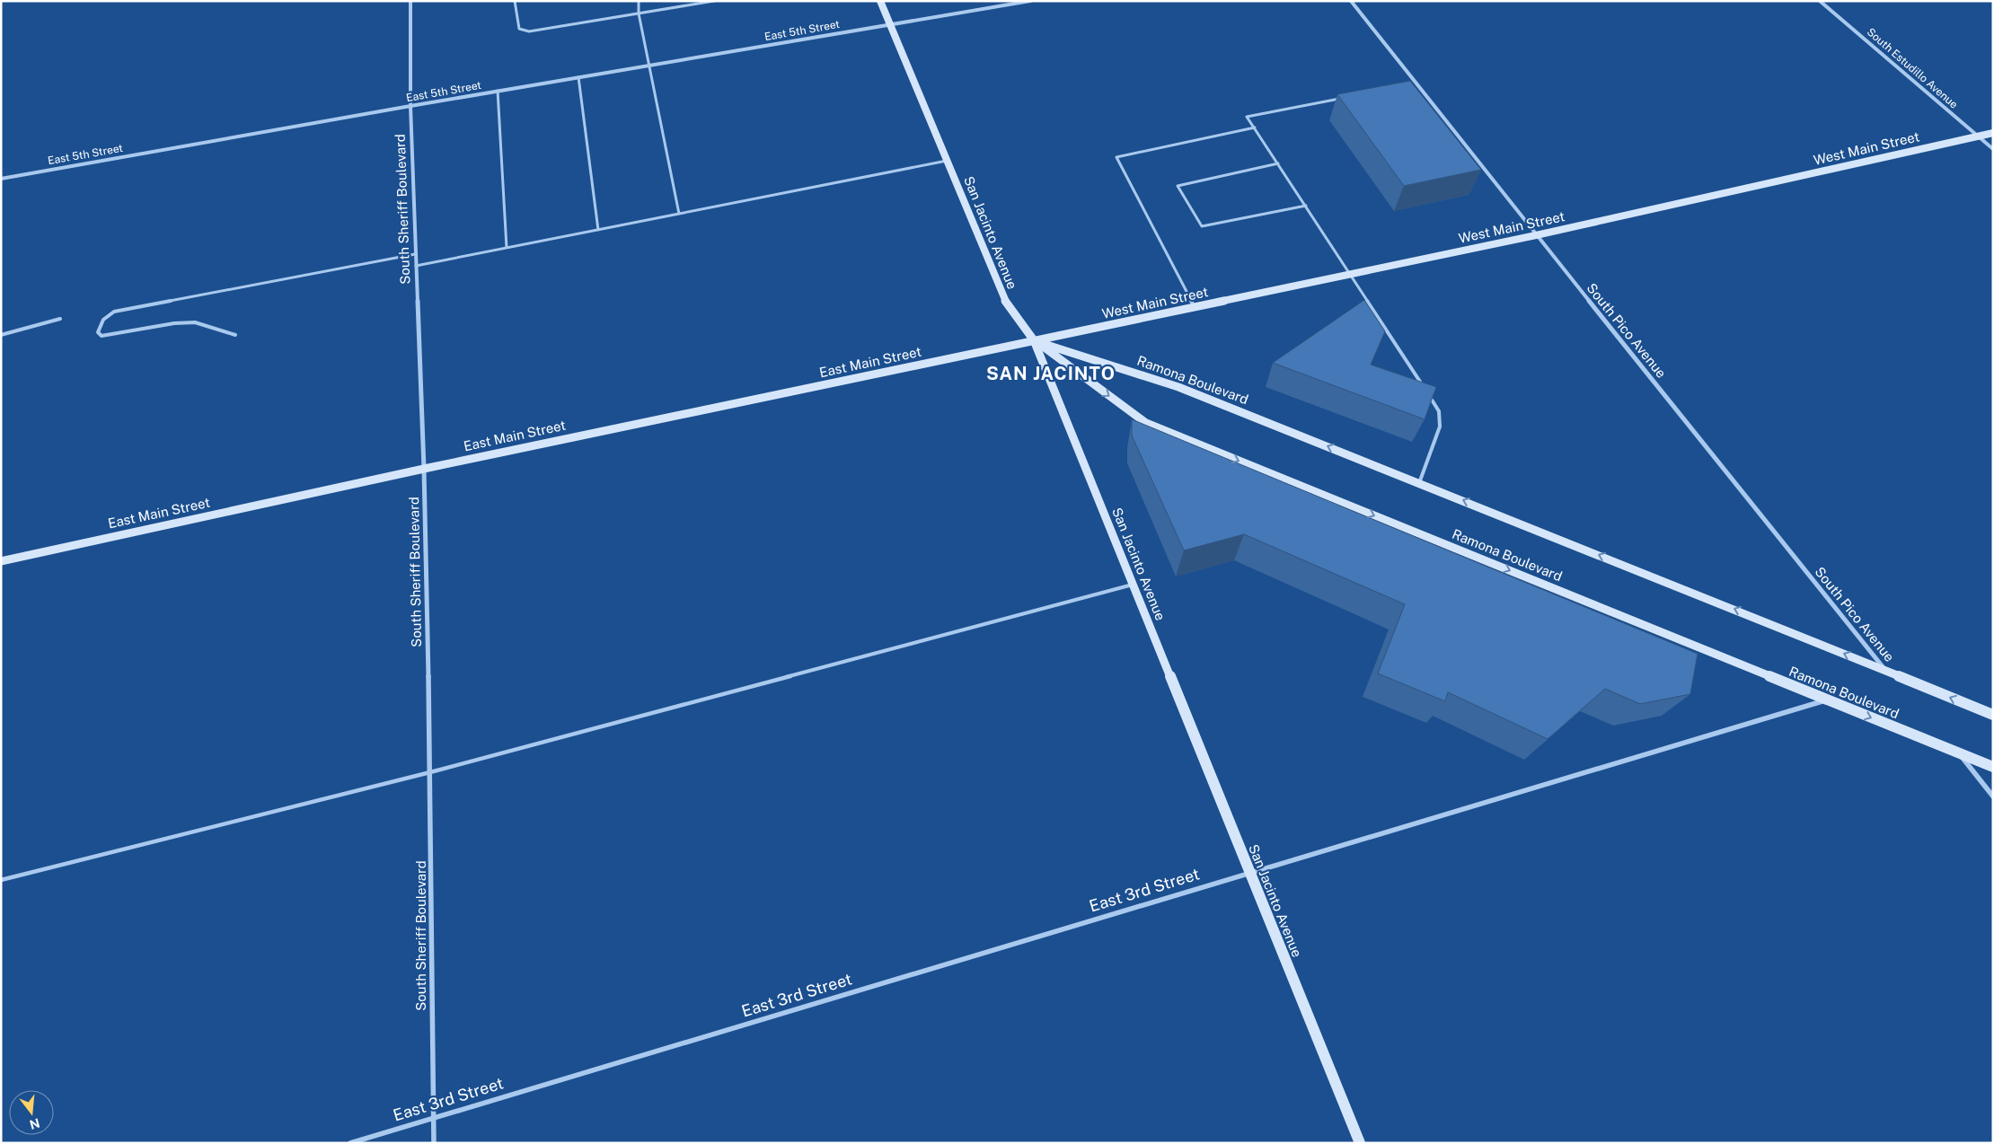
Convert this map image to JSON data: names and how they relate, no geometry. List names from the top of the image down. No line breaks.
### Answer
{"streets":{"street":["East 5th Street","South Estudillo Avenue","West Main Street","South Sheriff Boulevard","San Jacinto Avenue","South Pico Avenue","East Main Street","Ramona Boulevard","East 3rd Street"]},"crossings":[["East 5th Street","South Sheriff Boulevard"],["East 5th Street","San Jacinto Avenue"],["South Estudillo Avenue","West Main Street"],["West Main Street","San Jacinto Avenue"],["West Main Street","South Pico Avenue"],["West Main Street","East Main Street"],["West Main Street","Ramona Boulevard"],["South Sheriff Boulevard","East Main Street"],["South Sheriff Boulevard","East 3rd Street"],["San Jacinto Avenue","East Main Street"],["San Jacinto Avenue","Ramona Boulevard"],["San Jacinto Avenue","East 3rd Street"],["South Pico Avenue","Ramona Boulevard"],["East Main Street","Ramona Boulevard"],["Ramona Boulevard","East 3rd Street"]],"districts":["SAN JACINTO"],"north":"bottom"}
